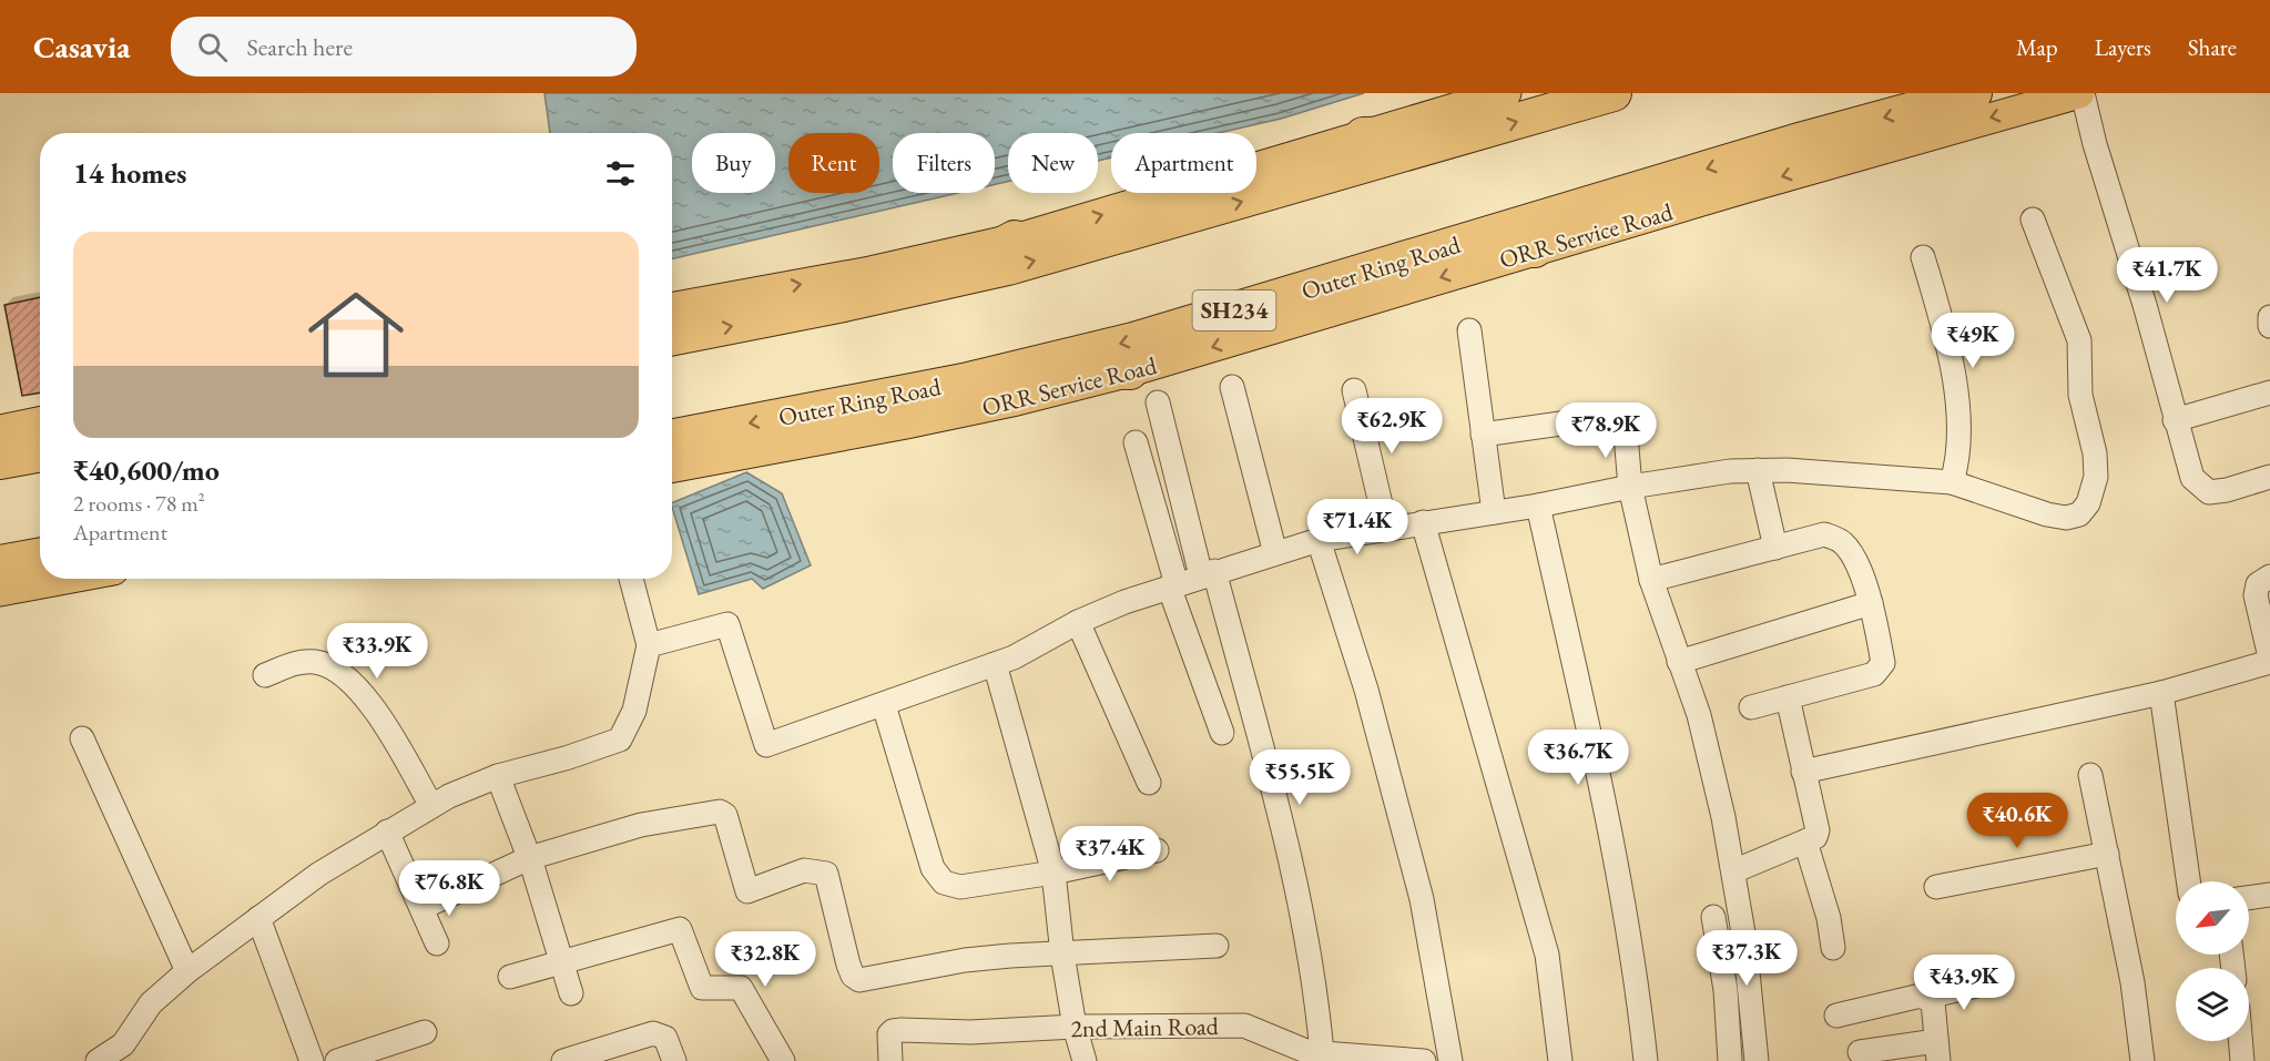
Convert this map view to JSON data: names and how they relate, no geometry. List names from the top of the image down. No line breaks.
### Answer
{"streets":{"highway":["Outer Ring Road","SH234"],"main road":["ORR Service Road"],"street":["2nd Main Road"]},"north":"bottom left","page":{"header":"Casavia","search":"Search here","nav":["Map","Layers","Share"],"chip":["Buy","Rent","Filters","New","Apartment"],"heading":"14 homes","list":[{"name":"₹40,600/mo","note":"2 rooms · 78 m² · Apartment"}],"price":["₹41.7K","₹49K","₹62.9K","₹78.9K","₹71.4K","₹33.9K","₹36.7K","₹55.5K","₹40.6K","₹37.4K","₹76.8K","₹37.3K","₹32.8K","₹43.9K"]}}
